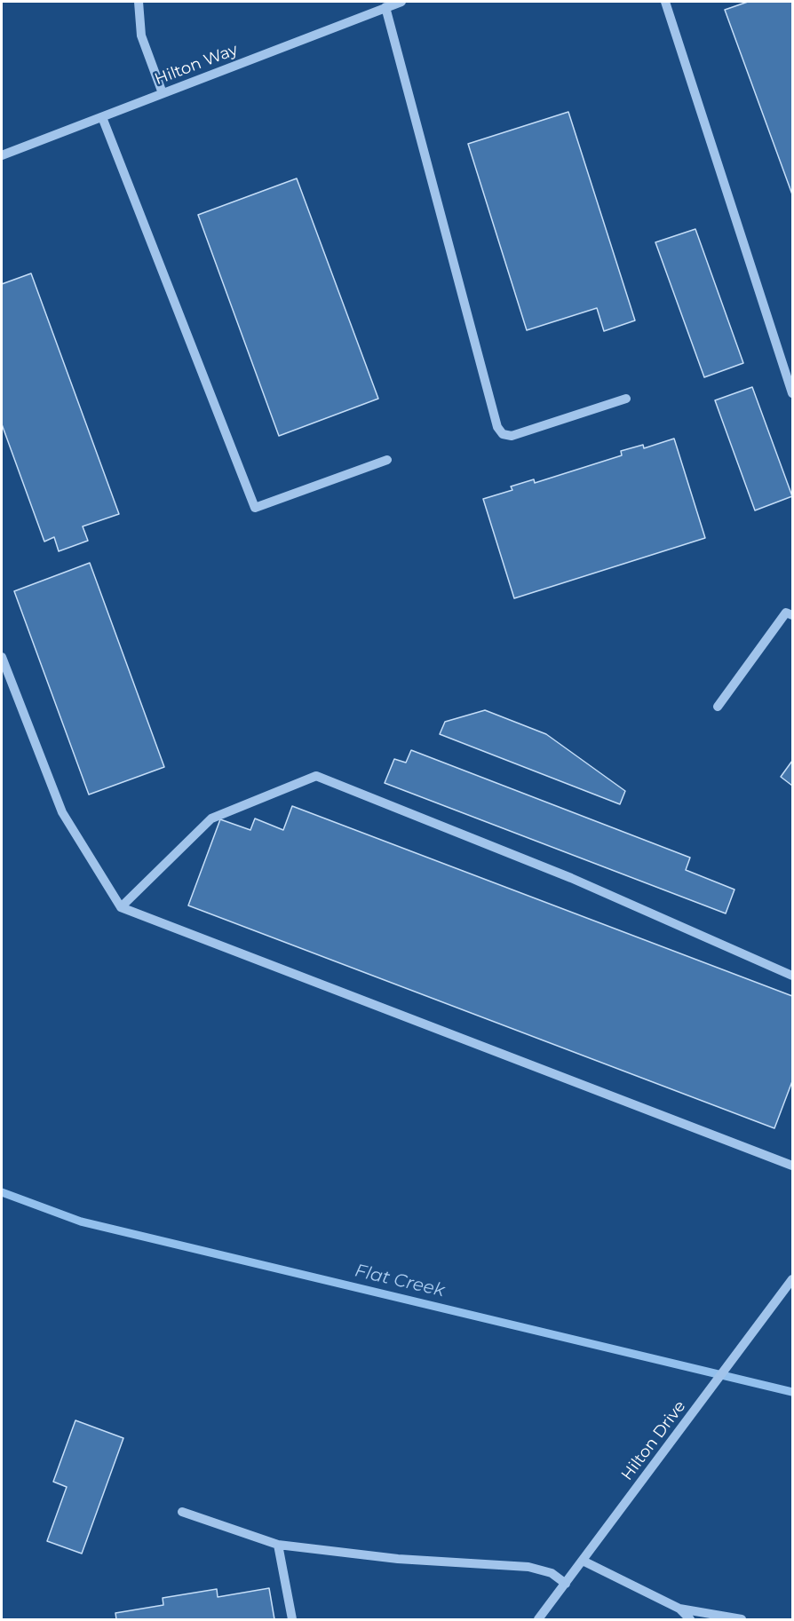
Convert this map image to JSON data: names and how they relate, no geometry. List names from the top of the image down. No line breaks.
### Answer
{"streets":{"street":["Hilton Way","Hilton Drive"]},"water":["Flat Creek"]}
